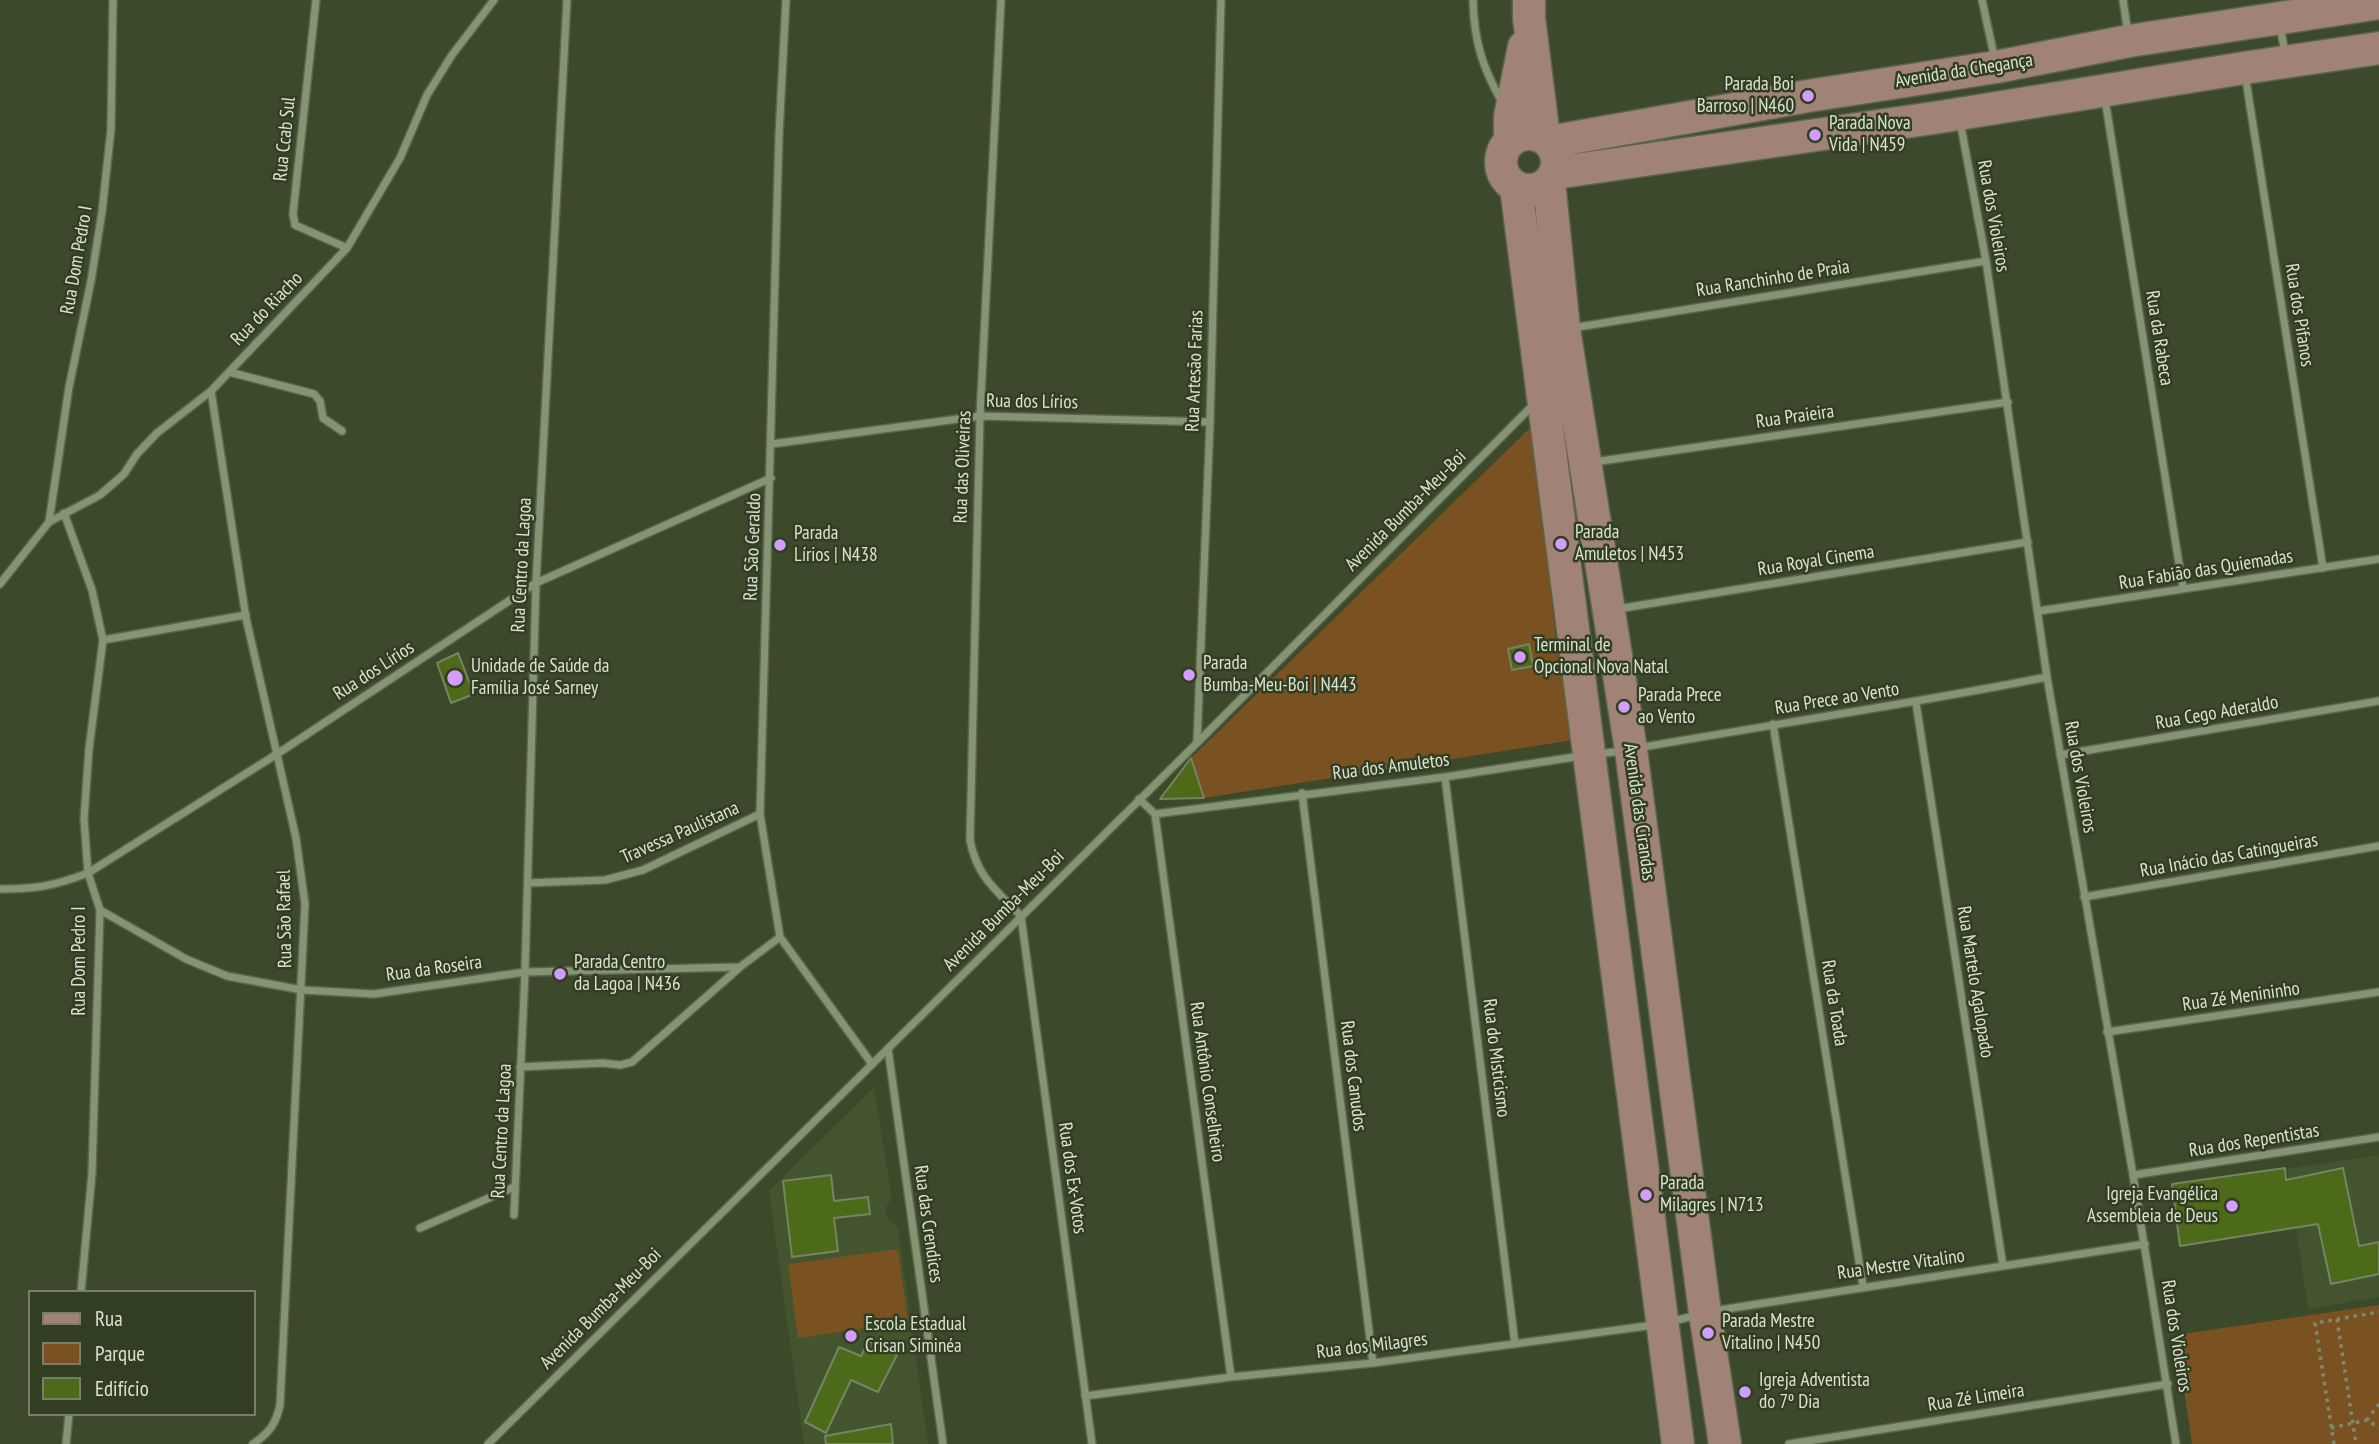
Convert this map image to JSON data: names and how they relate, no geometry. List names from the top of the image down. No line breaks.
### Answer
{"streets":{"street":["Avenida da Chegança","Rua Ccab Sul","Rua dos Violeiros","Rua Dom Pedro I","Rua Ranchinho de Praia","Rua do Riacho","Rua dos Pifanos","Rua da Rabeca","Rua Artesão Farias","Rua dos Lírios","Rua Praieira","Rua das Oliveiras","Avenida Bumba-Meu-Boi","Rua São Geraldo","Rua Royal Cinema","Rua Centro da Lagoa","Rua Fabião das Quiemadas","Rua Prece ao Vento","Rua Cego Aderaldo","Rua dos Amuletos","Avenida das Cirandas","Travessa Paulistana","Rua Inácio das Catingueiras","Rua São Rafael","Rua da Roseira","Rua Martelo Agalopado","Rua Zé Menininho","Rua da Toada","Rua do Misticismo","Rua dos Canudos","Rua Antônio Conselheiro","Rua dos Repentistas","Rua dos Ex-Votos","Rua das Crendices","Rua Mestre Vitalino","Rua dos Milagres","Rua Zé Limeira"]},"crossings":[["Avenida da Chegança","Avenida das Cirandas"],["Rua Ccab Sul","Rua do Riacho"],["Rua dos Violeiros","Rua Ranchinho de Praia"],["Rua dos Violeiros","Rua Praieira"],["Rua dos Violeiros","Rua Royal Cinema"],["Rua dos Violeiros","Rua Fabião das Quiemadas"],["Rua dos Violeiros","Rua Prece ao Vento"],["Rua dos Violeiros","Rua Cego Aderaldo"],["Rua dos Violeiros","Rua Inácio das Catingueiras"],["Rua dos Violeiros","Rua Zé Menininho"],["Rua dos Violeiros","Rua dos Repentistas"],["Rua dos Violeiros","Rua Mestre Vitalino"],["Rua dos Violeiros","Rua Zé Limeira"],["Rua Dom Pedro I","Rua do Riacho"],["Rua Dom Pedro I","Rua dos Lírios"],["Rua Dom Pedro I","Rua da Roseira"],["Rua Ranchinho de Praia","Avenida das Cirandas"],["Rua do Riacho","Rua São Rafael"],["Rua dos Pifanos","Rua Fabião das Quiemadas"],["Rua da Rabeca","Rua Fabião das Quiemadas"],["Rua Artesão Farias","Rua dos Lírios"],["Rua Artesão Farias","Avenida Bumba-Meu-Boi"],["Rua dos Lírios","Rua das Oliveiras"],["Rua dos Lírios","Rua São Geraldo"],["Rua dos Lírios","Rua Centro da Lagoa"],["Rua dos Lírios","Rua São Rafael"],["Rua Praieira","Avenida das Cirandas"],["Rua das Oliveiras","Avenida Bumba-Meu-Boi"],["Rua das Oliveiras","Rua dos Ex-Votos"],["Avenida Bumba-Meu-Boi","Rua São Geraldo"],["Avenida Bumba-Meu-Boi","Rua dos Ex-Votos"],["Avenida Bumba-Meu-Boi","Rua das Crendices"],["Rua São Geraldo","Travessa Paulistana"],["Rua Royal Cinema","Avenida das Cirandas"],["Rua Centro da Lagoa","Travessa Paulistana"],["Rua Centro da Lagoa","Rua da Roseira"],["Rua Prece ao Vento","Rua dos Amuletos"],["Rua Prece ao Vento","Avenida das Cirandas"],["Rua Prece ao Vento","Rua Martelo Agalopado"],["Rua Prece ao Vento","Rua da Toada"],["Rua dos Amuletos","Avenida das Cirandas"],["Rua dos Amuletos","Rua do Misticismo"],["Rua dos Amuletos","Rua dos Canudos"],["Rua dos Amuletos","Rua Antônio Conselheiro"],["Avenida das Cirandas","Rua Mestre Vitalino"],["Rua São Rafael","Rua da Roseira"],["Rua Martelo Agalopado","Rua Mestre Vitalino"],["Rua da Toada","Rua Mestre Vitalino"],["Rua do Misticismo","Rua dos Milagres"],["Rua dos Canudos","Rua dos Milagres"],["Rua Antônio Conselheiro","Rua dos Milagres"],["Rua dos Ex-Votos","Rua dos Milagres"],["Rua Mestre Vitalino","Rua dos Milagres"]],"places":["Parada Boi Barroso | N460","Parada Nova Vida | N459","Parada Amuletos | N453","Parada Lírios | N438","Terminal de Opcional Nova Natal","Parada Bumba-Meu-Boi | N443","Unidade de Saúde da Família José Sarney","Parada Prece ao Vento","Parada Centro da Lagoa | N436","Parada Milagres | N713","Igreja Evangélica Assembleia de Deus","Parada Mestre Vitalino | N450","Escola Estadual Crisan Siminéa","Igreja Adventista do 7º Dia"],"legend":["Rua","Parque","Edifício"]}
